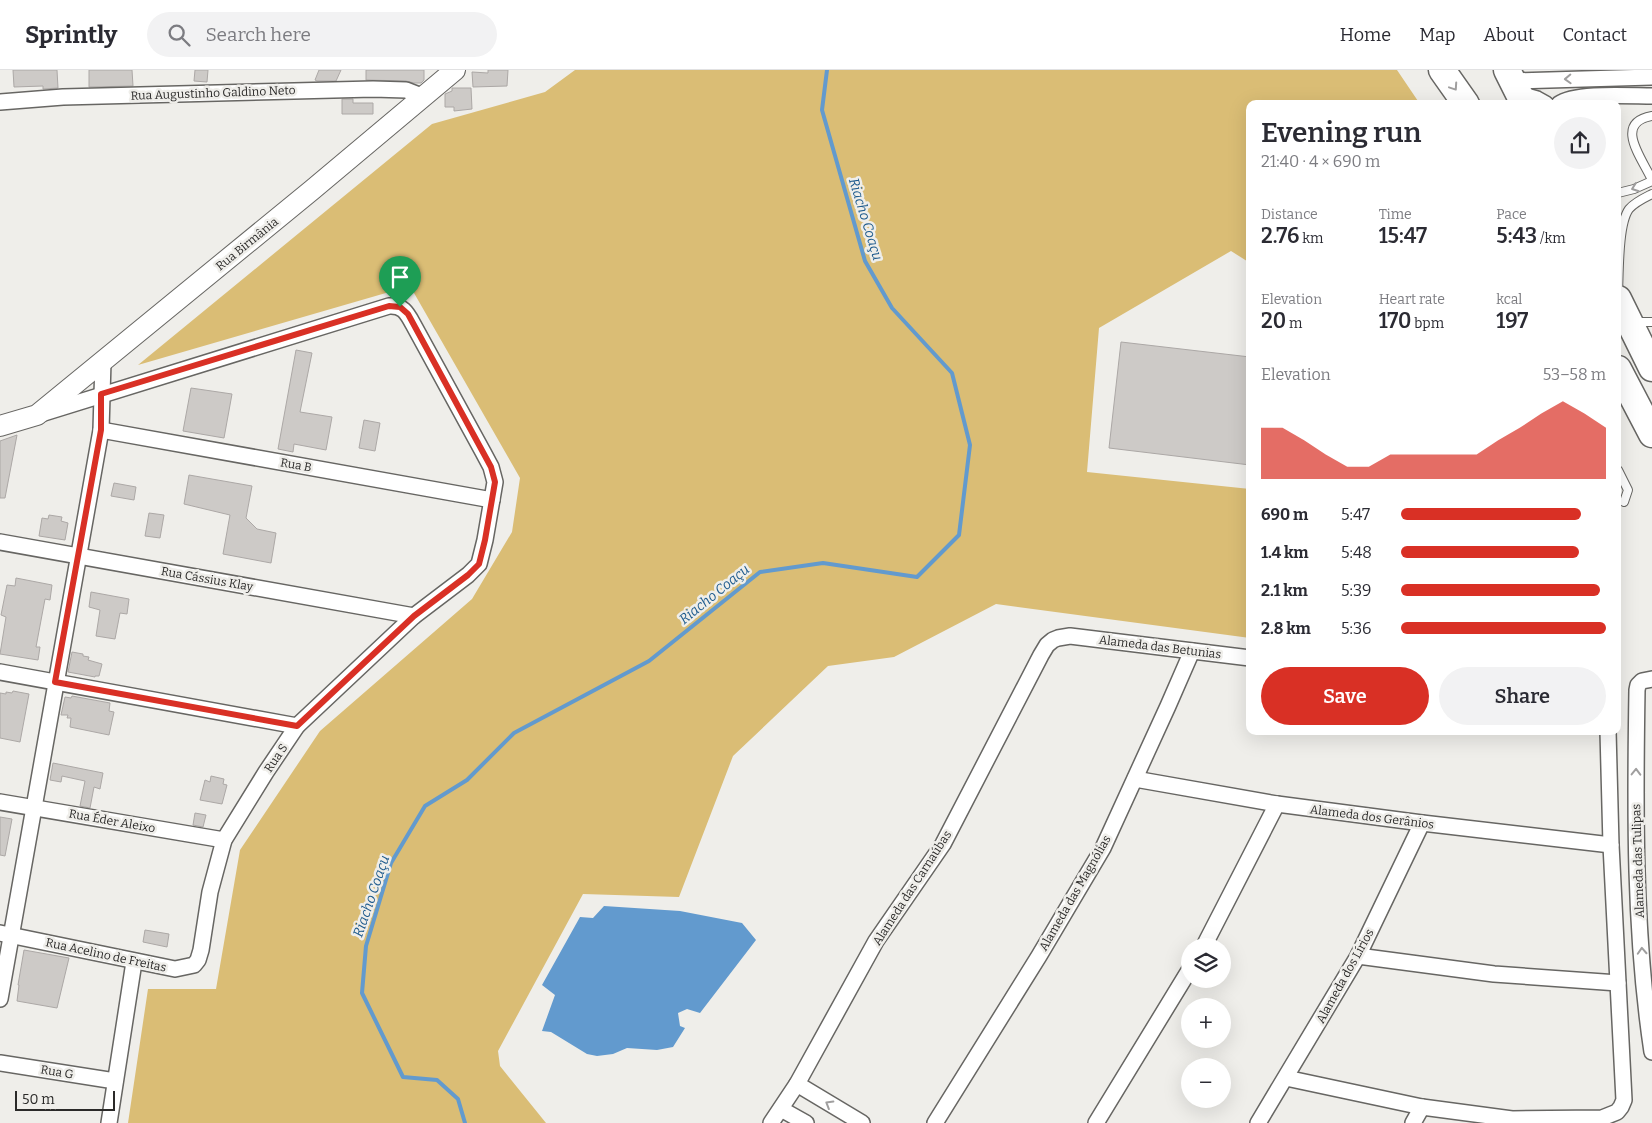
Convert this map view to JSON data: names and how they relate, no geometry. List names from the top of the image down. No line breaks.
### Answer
{"streets":{"street":["Rua Augustinho Galdino Neto","Rua Birmânia","Rua B","Rua Cássius Klay","Alameda das Betunias","Rua S","Alameda dos Gerânios","Rua Éder Aleixo","Alameda das Tulipas","Alameda das Carnaúbas","Alameda das Magnólias","Rua Acelino de Freitas","Alameda dos Lírios","Rua G"]},"crossings":[["Rua Augustinho Galdino Neto","Rua Birmânia"],["Rua B","Rua S"],["Rua Cássius Klay","Rua S"],["Alameda das Betunias","Alameda das Carnaúbas"],["Alameda das Betunias","Alameda das Magnólias"],["Rua S","Rua Éder Aleixo"],["Rua S","Rua Acelino de Freitas"],["Alameda dos Gerânios","Alameda das Magnólias"],["Alameda dos Gerânios","Alameda dos Lírios"]],"water":["Riacho Coaçu"],"scale_bar":"50 m","page":{"header":"Sprintly","search":"Search here","nav":["Home","Map","About","Contact"],"heading":["Evening run","21:40 · 4 × 690 m"],"stats":[["Distance","2.76 km"],["Time","15:47"],["Pace","5:43 /km"],["Elevation","20 m"],["Heart rate","170 bpm"],["kcal","197"]],"chart":["Elevation","53–58 m"],"list":[{"name":"690 m","note":"5:47"},{"name":"1.4 km","note":"5:48"},{"name":"2.1 km","note":"5:39"},{"name":"2.8 km","note":"5:36"}],"buttons":["Save","Share"],"map_buttons":["+","−"],"scale":"50 m"}}
